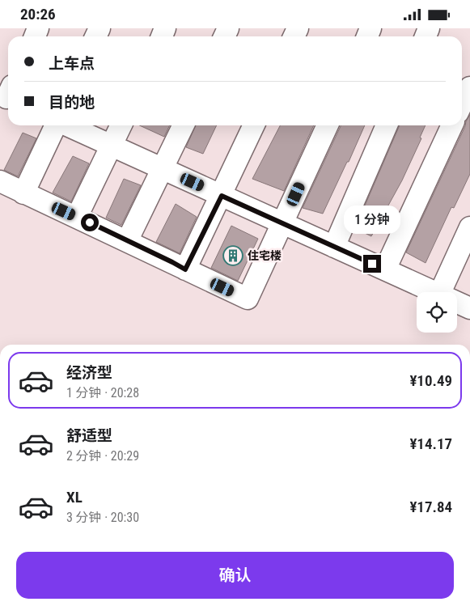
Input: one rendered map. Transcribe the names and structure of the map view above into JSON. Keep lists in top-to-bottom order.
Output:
{
  "places": {
    "building": ["住宅楼"]
  },
  "page": {
    "status": "20:26",
    "banner": ["上车点", "目的地"],
    "bubble": "1 分钟",
    "list": [
      {
        "name": "经济型",
        "note": "1 分钟 · 20:28",
        "value": "¥10.49"
      },
      {
        "name": "舒适型",
        "note": "2 分钟 · 20:29",
        "value": "¥14.17"
      },
      {
        "name": "XL",
        "note": "3 分钟 · 20:30",
        "value": "¥17.84"
      }
    ],
    "buttons": "确认"
  }
}
